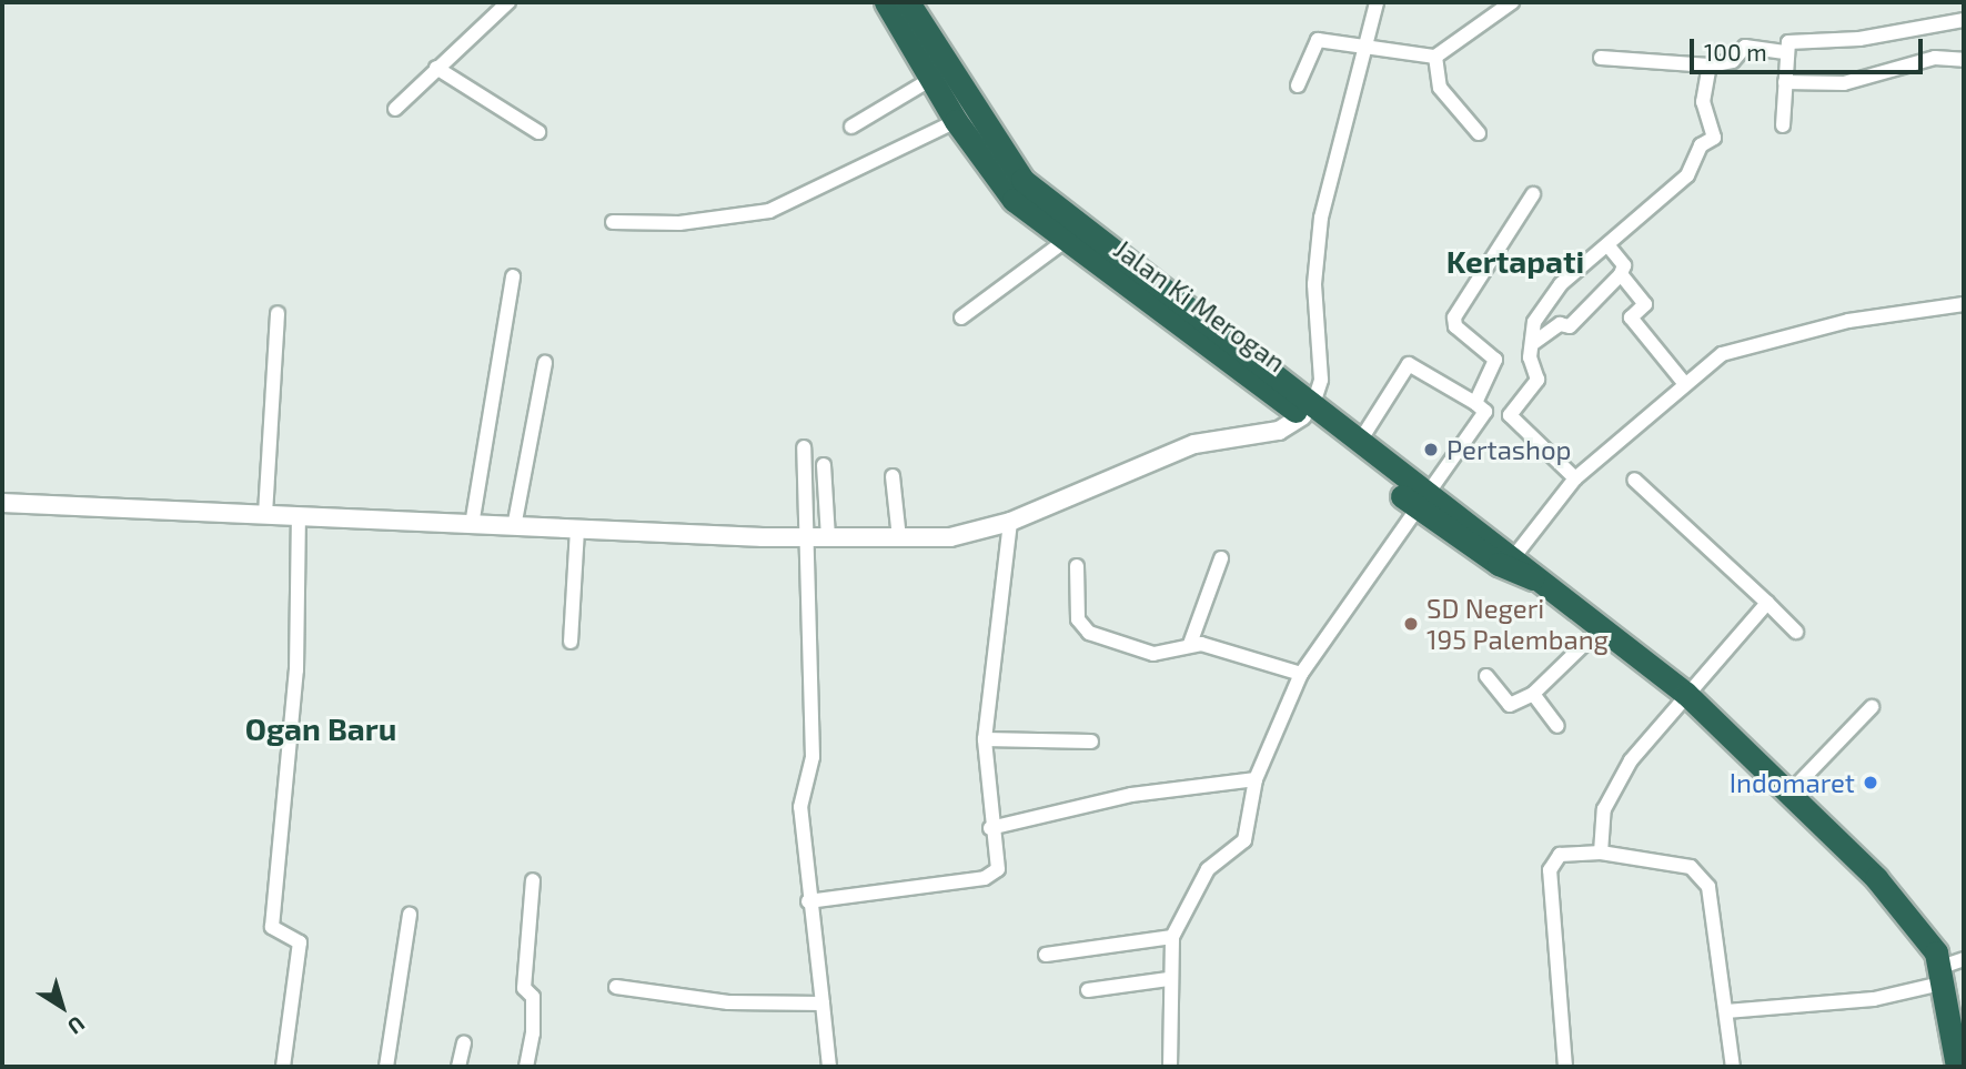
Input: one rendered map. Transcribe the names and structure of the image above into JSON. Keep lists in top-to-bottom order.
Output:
{
  "streets": {
    "highway": ["Jalan Ki Merogan"]
  },
  "districts": ["Kertapati", "Ogan Baru"],
  "places": ["Pertashop", "SD Negeri 195 Palembang", "Indomaret"],
  "scale_bar": "100 m",
  "north": "bottom right"
}
